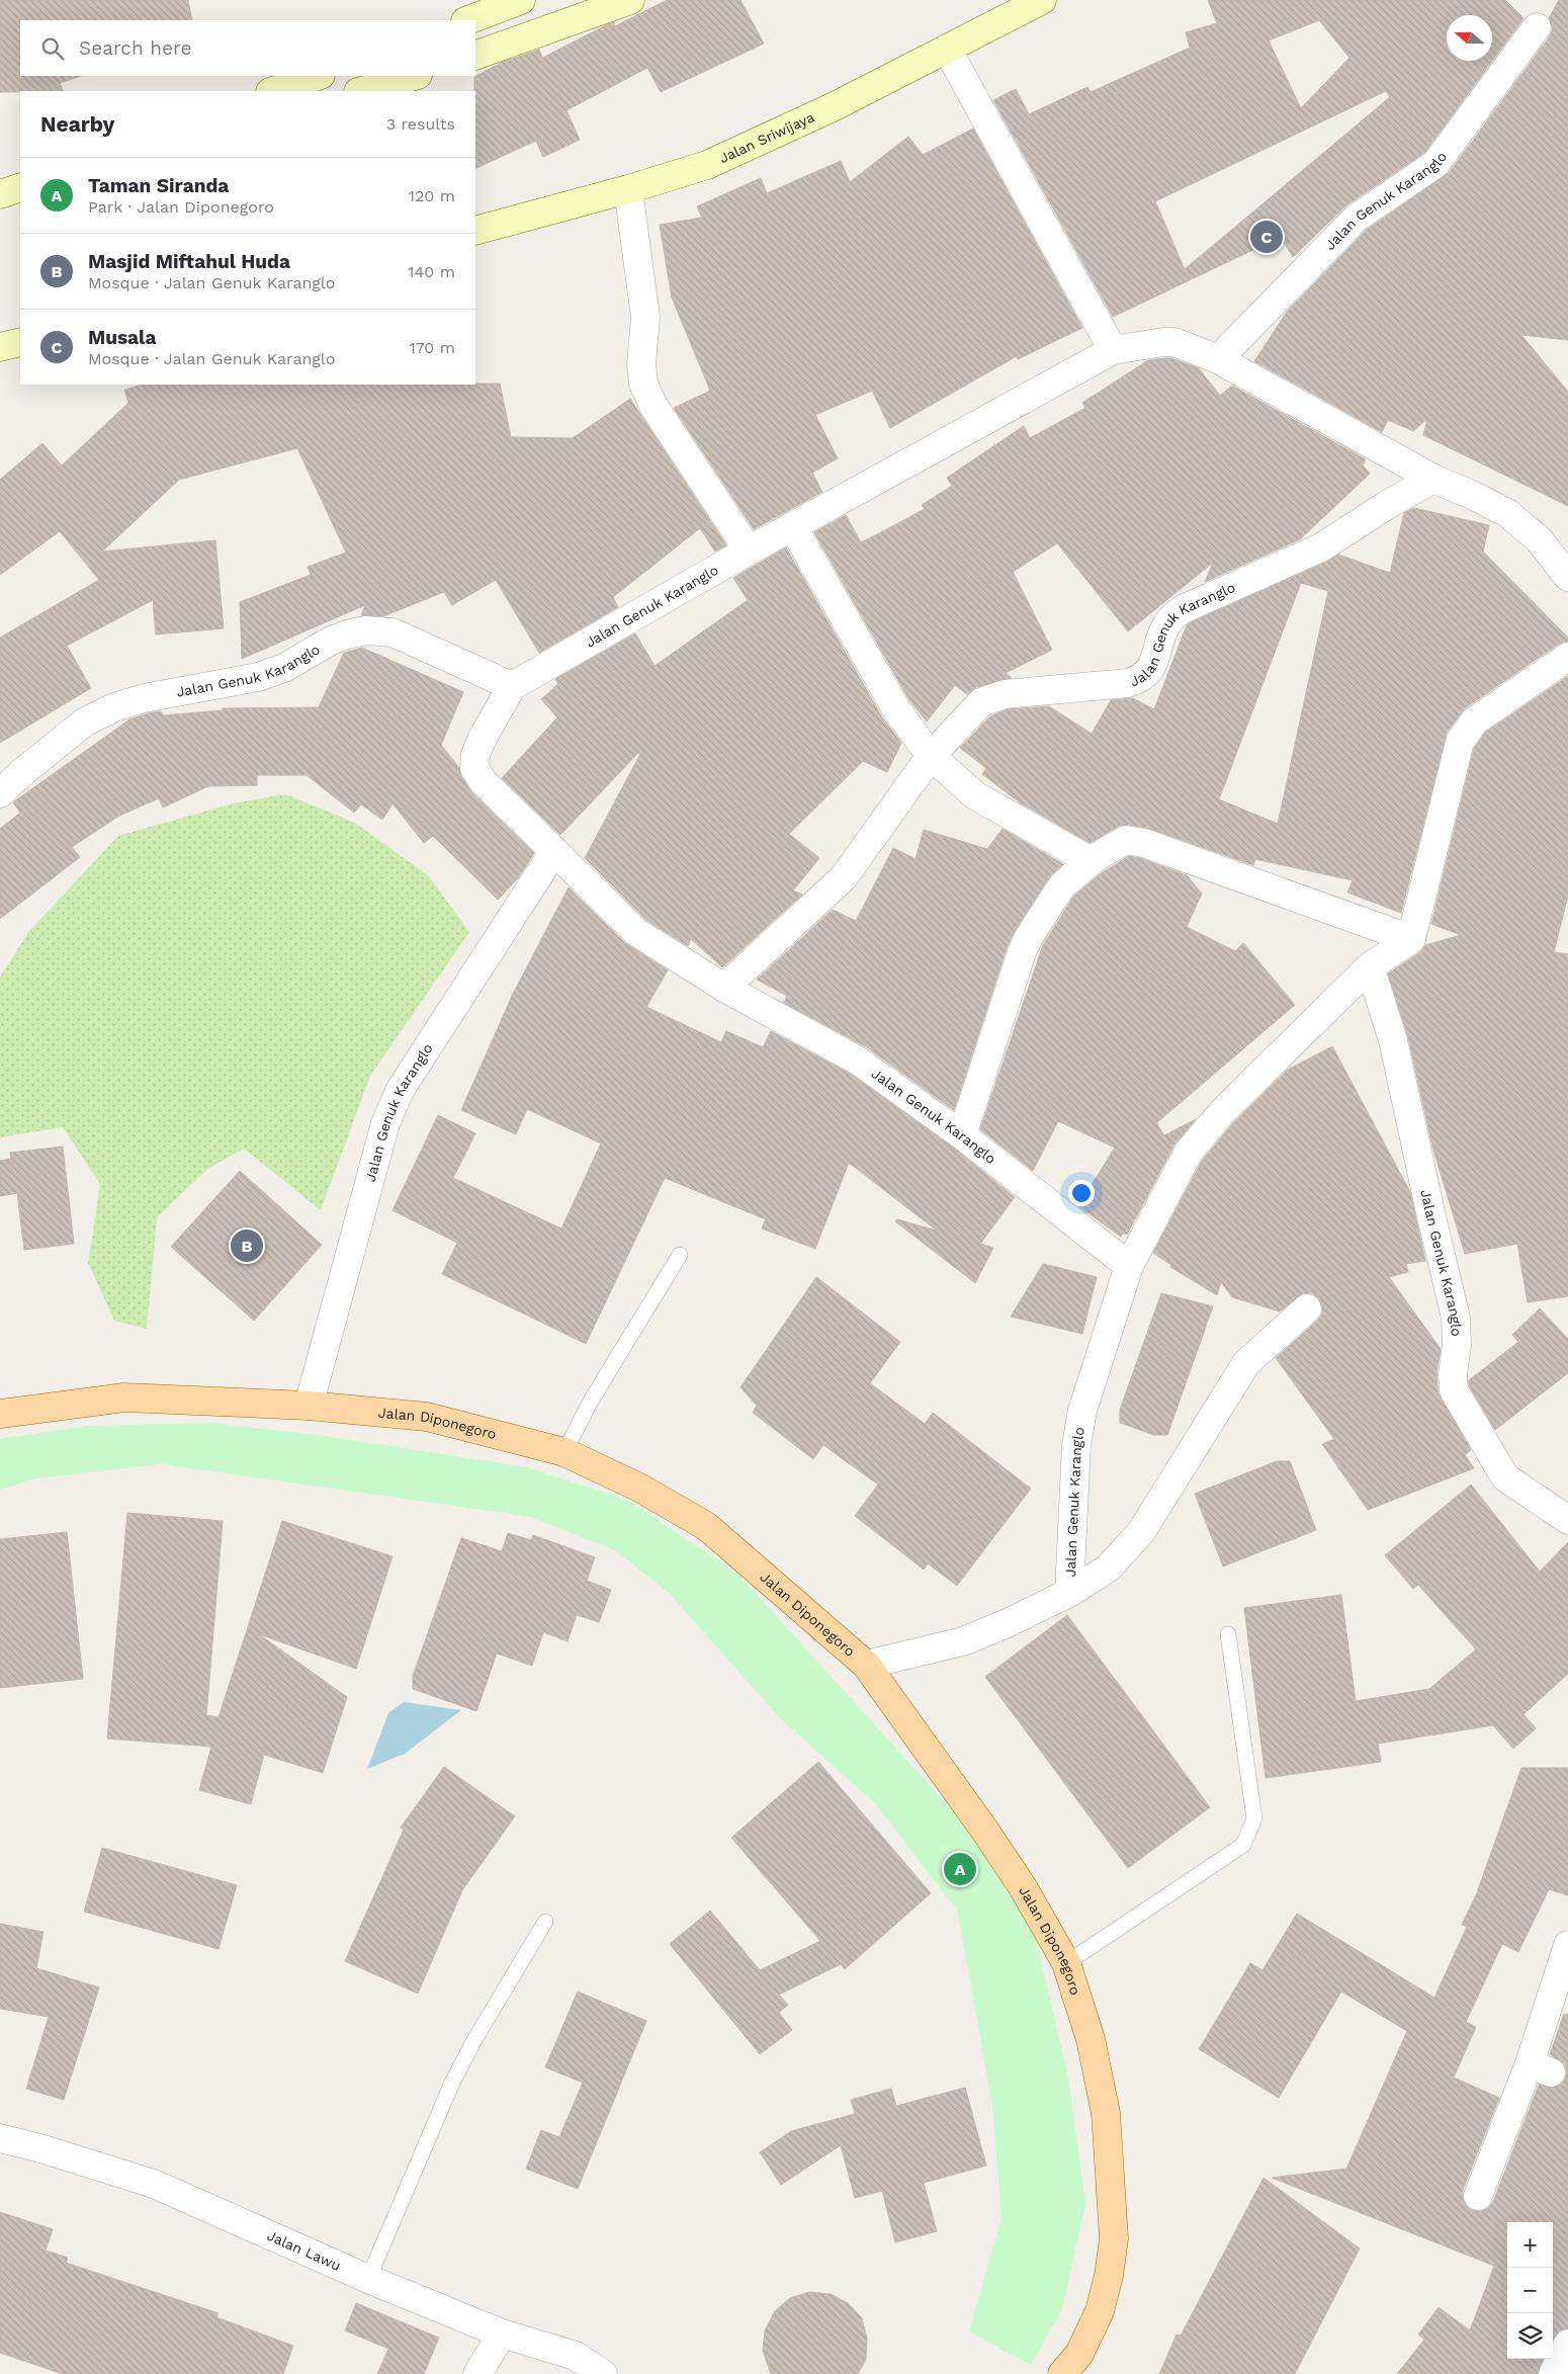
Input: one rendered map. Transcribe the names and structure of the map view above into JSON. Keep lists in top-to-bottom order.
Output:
{
  "streets": {
    "main road": ["Jalan Sriwijaya", "Jalan Diponegoro"],
    "street": ["Jalan Genuk Karanglo", "Jalan Lawu"]
  },
  "crossings": [
    ["Jalan Genuk Karanglo", "Jalan Diponegoro"]
  ],
  "north": "left",
  "page": {
    "search": "Search here",
    "heading": ["Nearby", "3 results"],
    "list": [
      {
        "mark": "A",
        "name": "Taman Siranda",
        "note": "Park · Jalan Diponegoro",
        "value": "120 m"
      },
      {
        "mark": "B",
        "name": "Masjid Miftahul Huda",
        "note": "Mosque · Jalan Genuk Karanglo",
        "value": "140 m"
      },
      {
        "mark": "C",
        "name": "Musala",
        "note": "Mosque · Jalan Genuk Karanglo",
        "value": "170 m"
      }
    ],
    "pins": ["C", "B", "A"],
    "map_buttons": ["+", "−"]
  }
}
